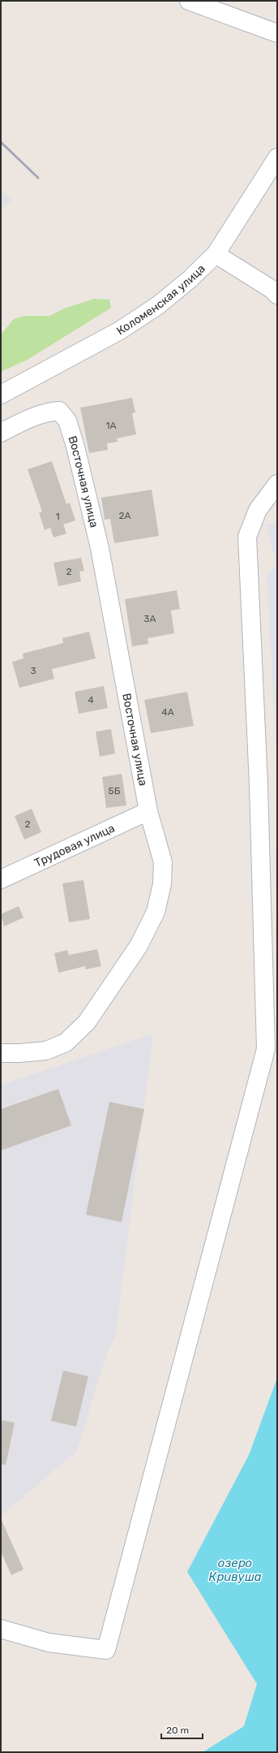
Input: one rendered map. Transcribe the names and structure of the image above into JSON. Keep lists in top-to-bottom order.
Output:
{
  "streets": {
    "street": ["Коломенская улица", "Восточная улица", "Трудовая улица"]
  },
  "crossings": [
    ["Восточная улица", "Трудовая улица"]
  ],
  "water": ["озеро Кривуша"],
  "house_numbers": [
    "1А",
    "2А",
    "1",
    "2",
    "3А",
    "3",
    "4",
    "4А",
    "5Б",
    "2"
  ],
  "scale_bar": "20 m"
}
